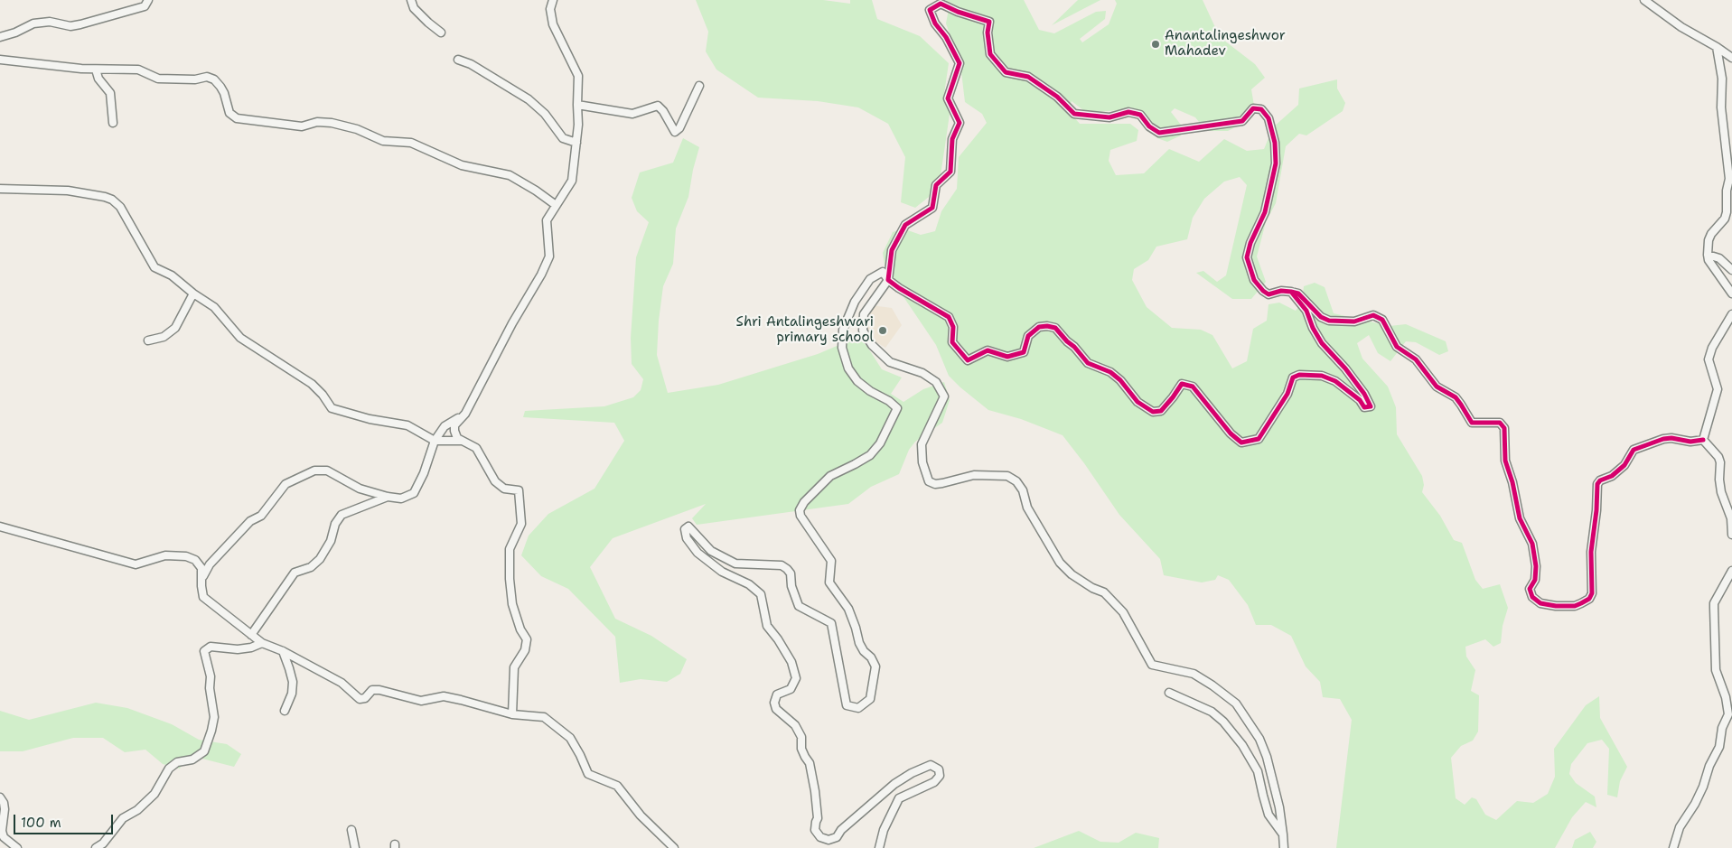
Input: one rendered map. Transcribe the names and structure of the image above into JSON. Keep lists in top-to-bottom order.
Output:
{
  "places": ["Anantalingeshwor Mahadev", "Shri Antalingeshwari primary school"],
  "scale_bar": "100 m"
}
